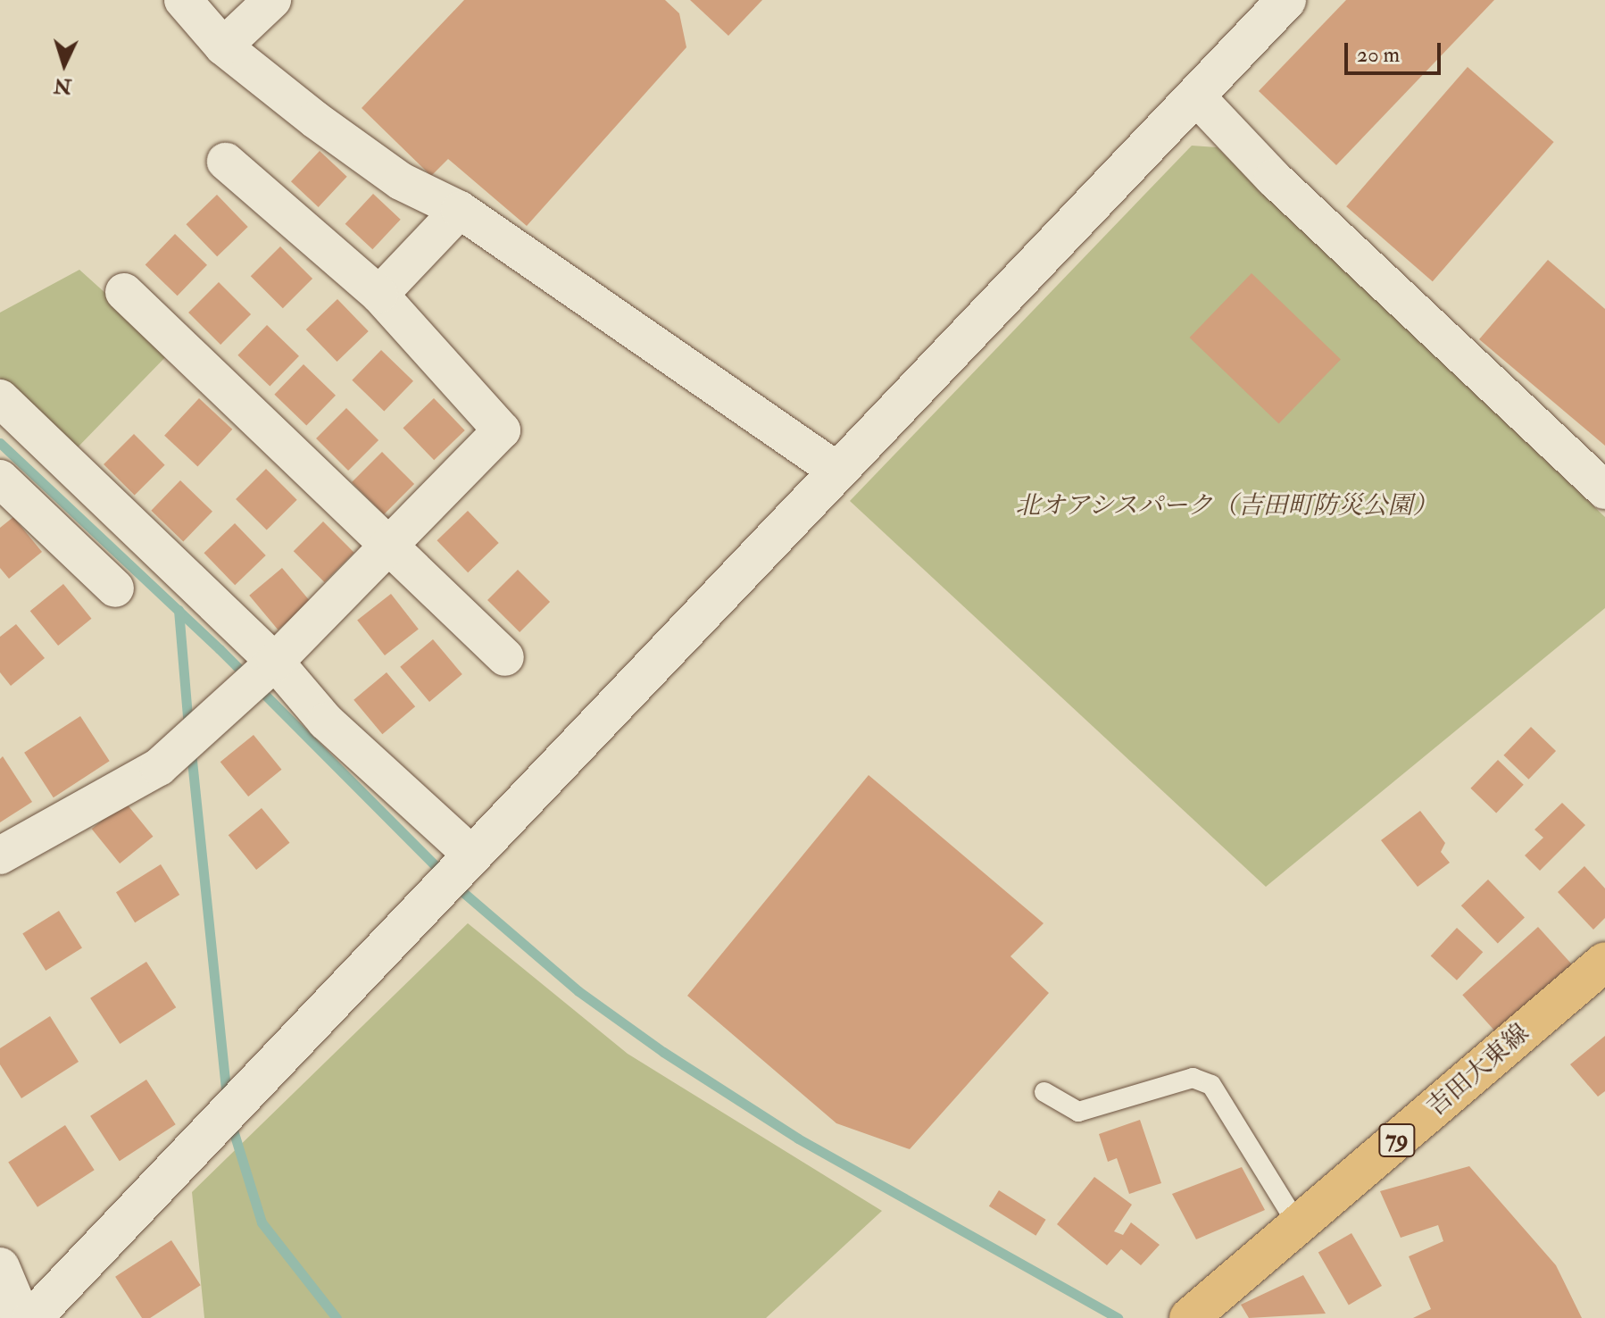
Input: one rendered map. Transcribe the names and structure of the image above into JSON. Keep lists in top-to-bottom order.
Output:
{
  "streets": {
    "main road": ["吉田大東線", "79"]
  },
  "parks": ["北オアシスパーク（吉田町防災公園）"],
  "scale_bar": "20 m",
  "north": "bottom"
}
